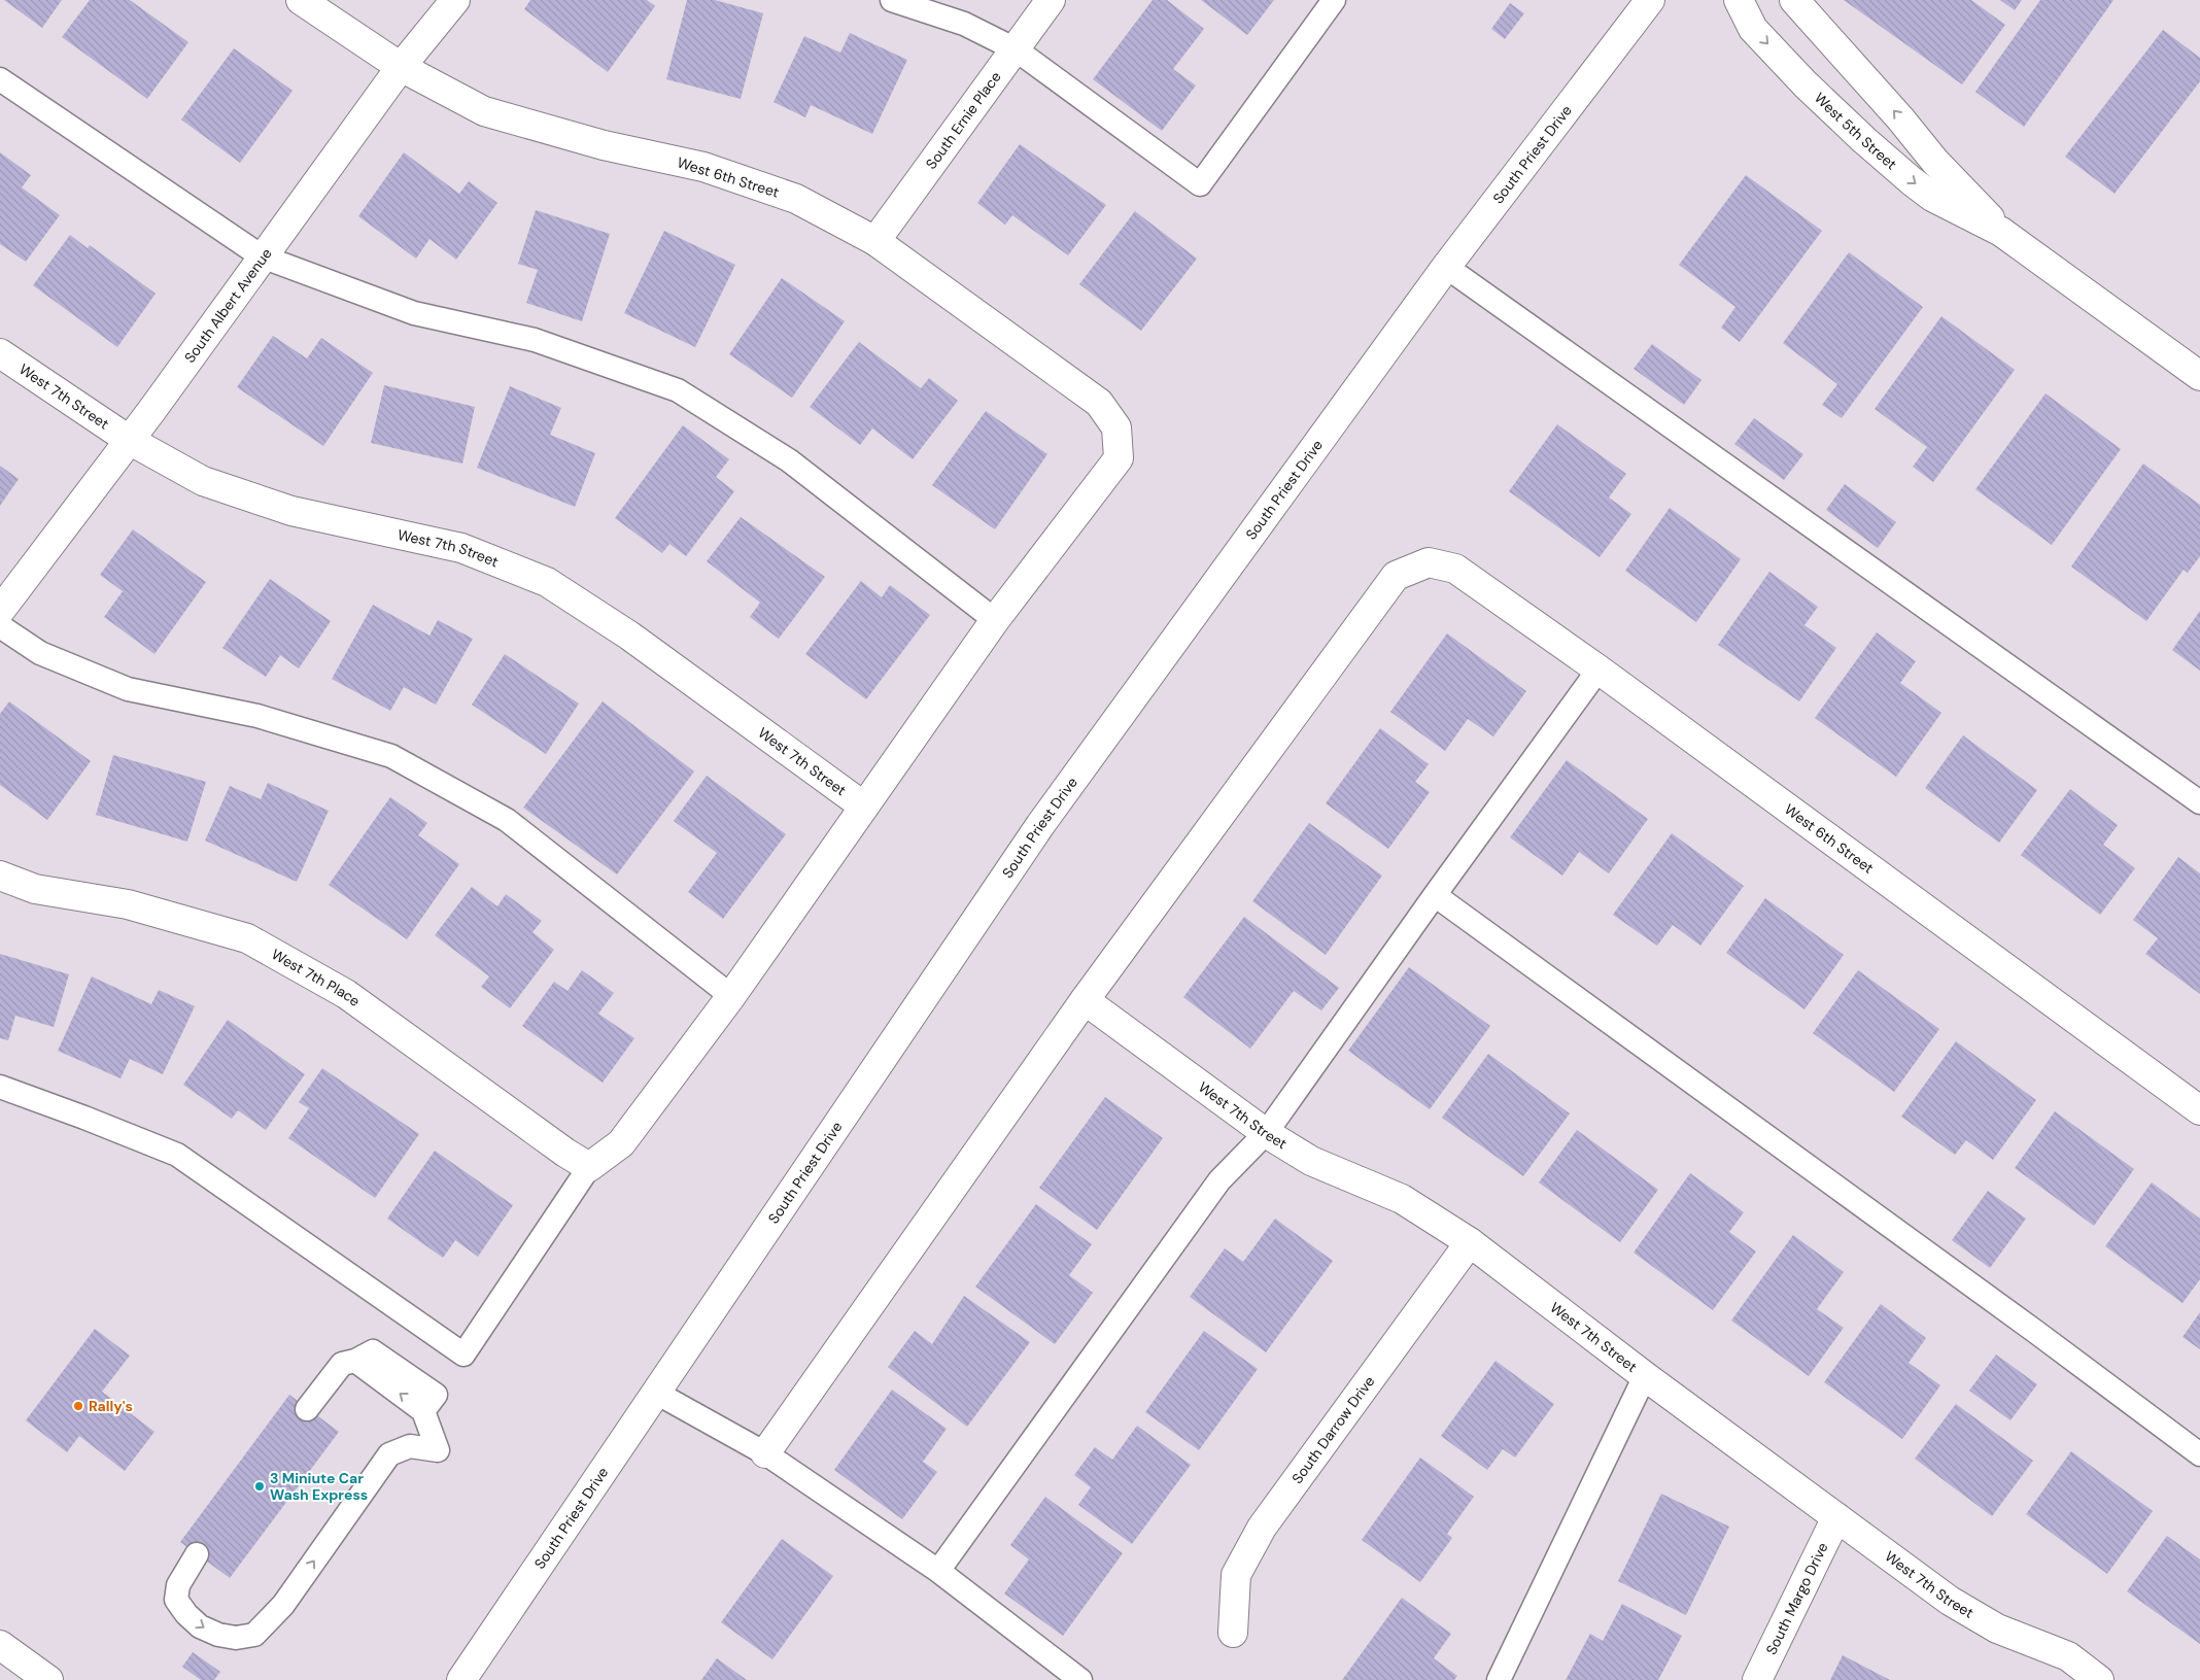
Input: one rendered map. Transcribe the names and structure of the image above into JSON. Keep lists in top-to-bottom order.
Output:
{
  "streets": {
    "street": [
      "South Ernie Place",
      "West 5th Street",
      "South Priest Drive",
      "West 6th Street",
      "South Albert Avenue",
      "West 7th Street",
      "West 7th Place",
      "South Darrow Drive",
      "South Margo Drive"
    ]
  },
  "crossings": [
    ["South Ernie Place", "West 6th Street"],
    ["West 6th Street", "South Albert Avenue"],
    ["West 6th Street", "West 7th Street"],
    ["South Albert Avenue", "West 7th Street"],
    ["West 7th Street", "South Darrow Drive"],
    ["West 7th Street", "South Margo Drive"]
  ],
  "places": ["Rally's", "3 Miniute Car Wash Express"]
}
